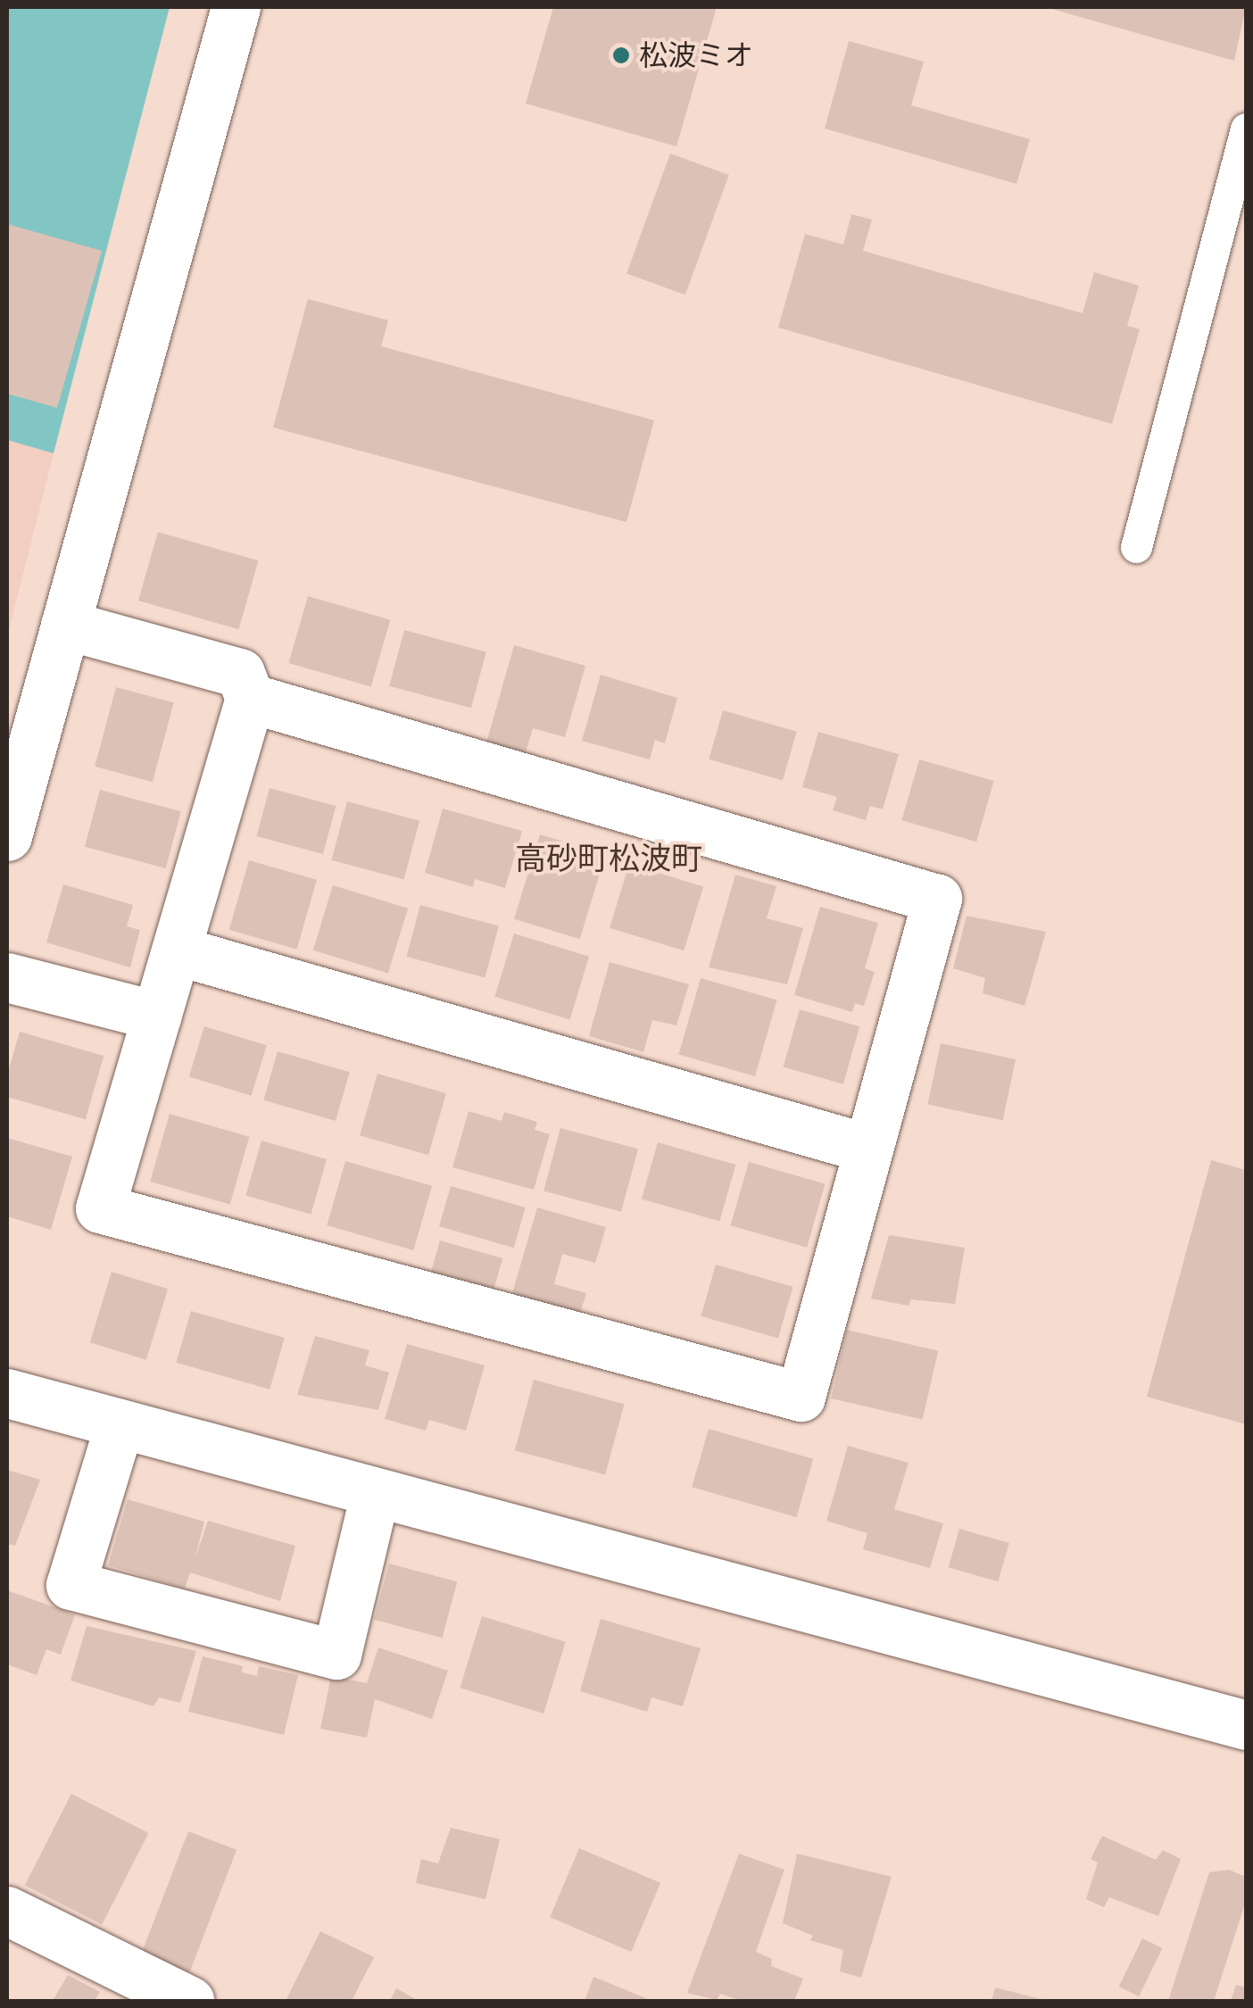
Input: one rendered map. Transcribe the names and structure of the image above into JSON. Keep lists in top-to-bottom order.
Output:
{
  "districts": ["高砂町松波町"],
  "places": ["松波ミオ"]
}
